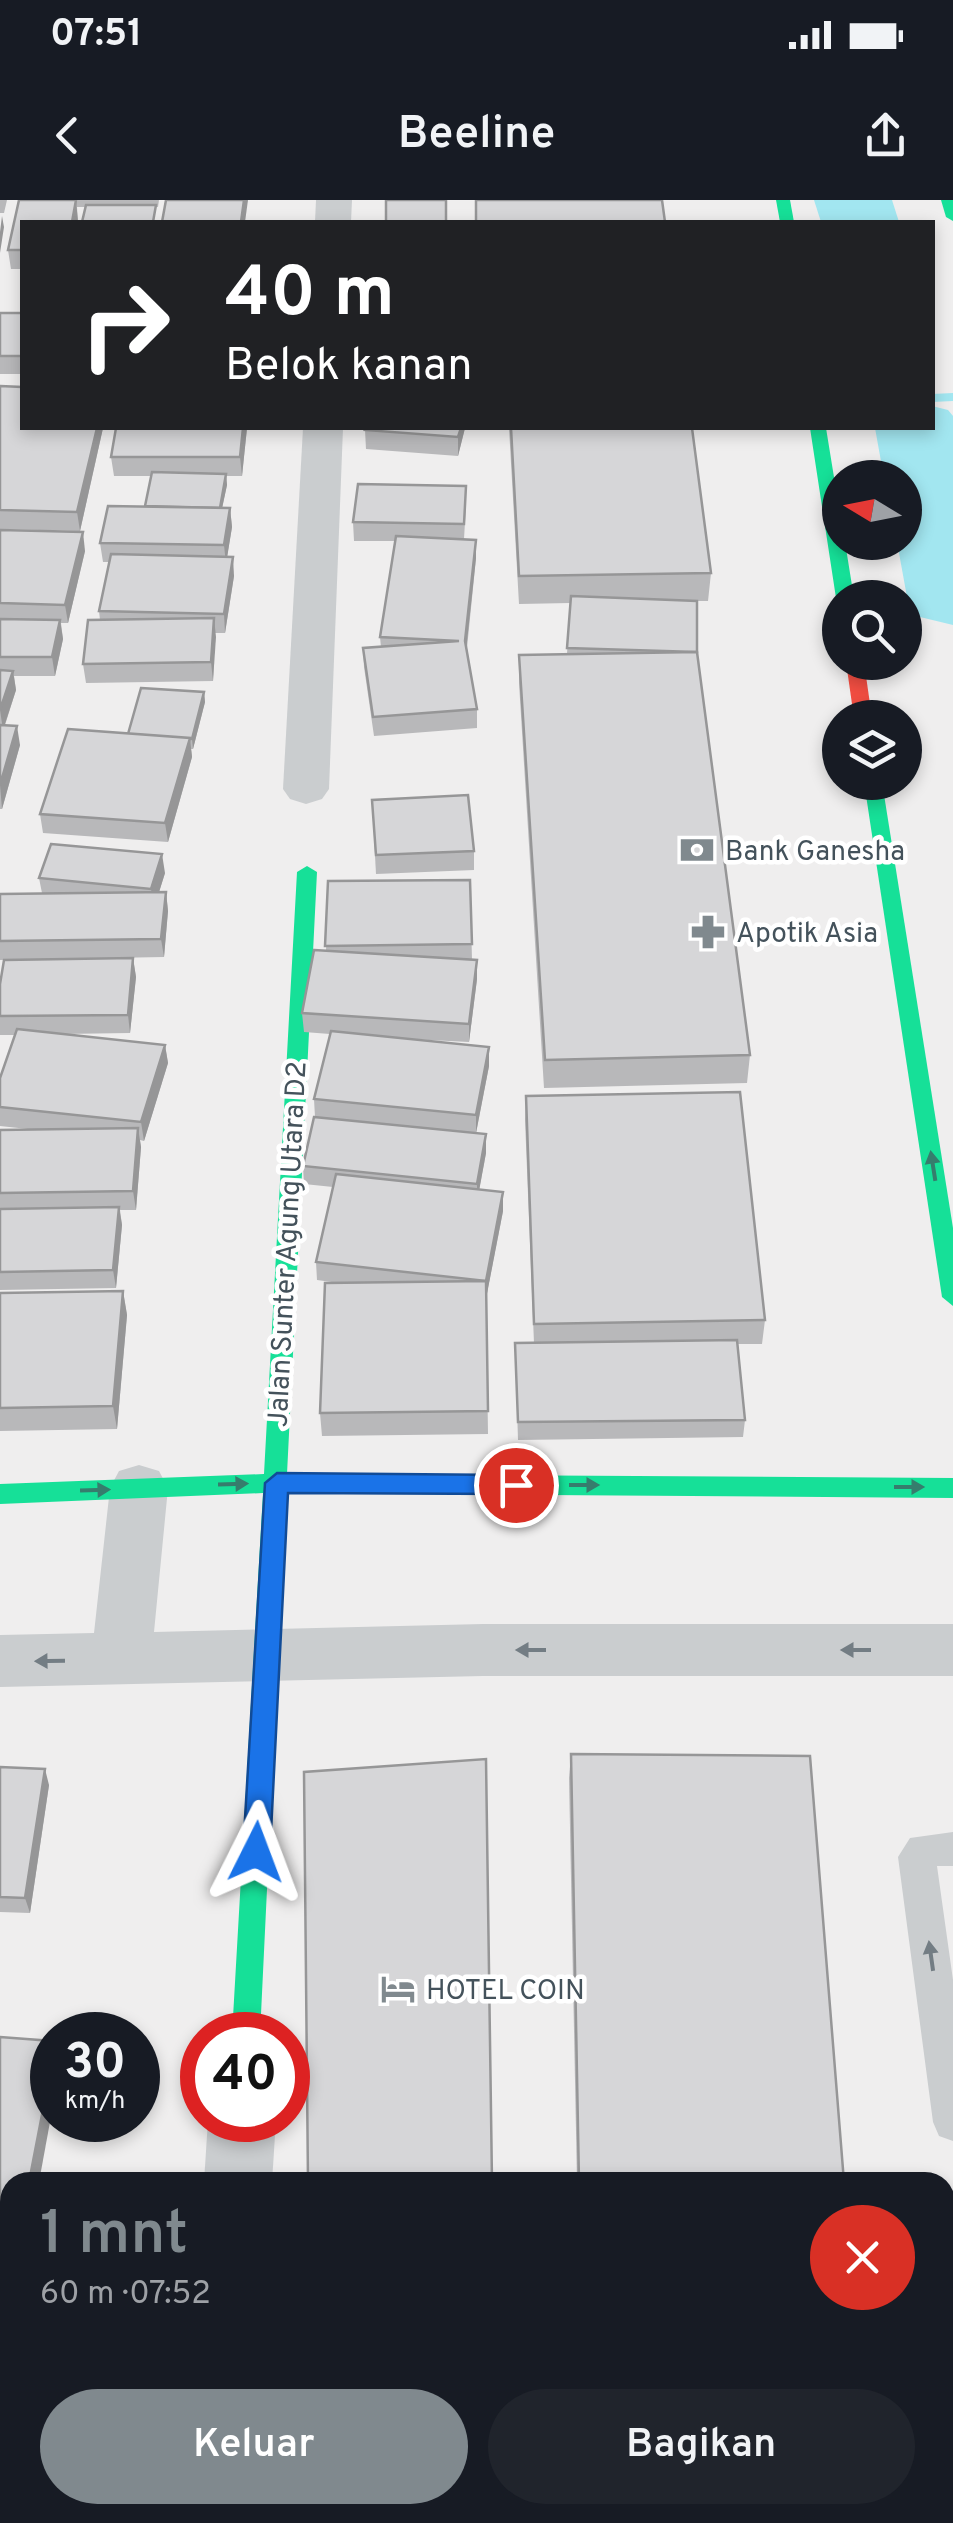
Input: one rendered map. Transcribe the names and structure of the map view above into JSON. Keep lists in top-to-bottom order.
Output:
{
  "streets": {
    "street": ["Jalan Sunter Agung Utara D2"]
  },
  "places": {
    "bank": ["Bank Ganesha"],
    "pharmacy": ["Apotik Asia"],
    "hotel": ["HOTEL COIN"]
  },
  "north": "left",
  "page": {
    "status": "07:51",
    "header": "Beeline",
    "turn": ["40 m", "Belok kanan"],
    "speed": "30 km/h",
    "limit": "40",
    "heading": ["1 mnt", "60 m · 07:52"],
    "buttons": ["Keluar", "Bagikan"]
  }
}
